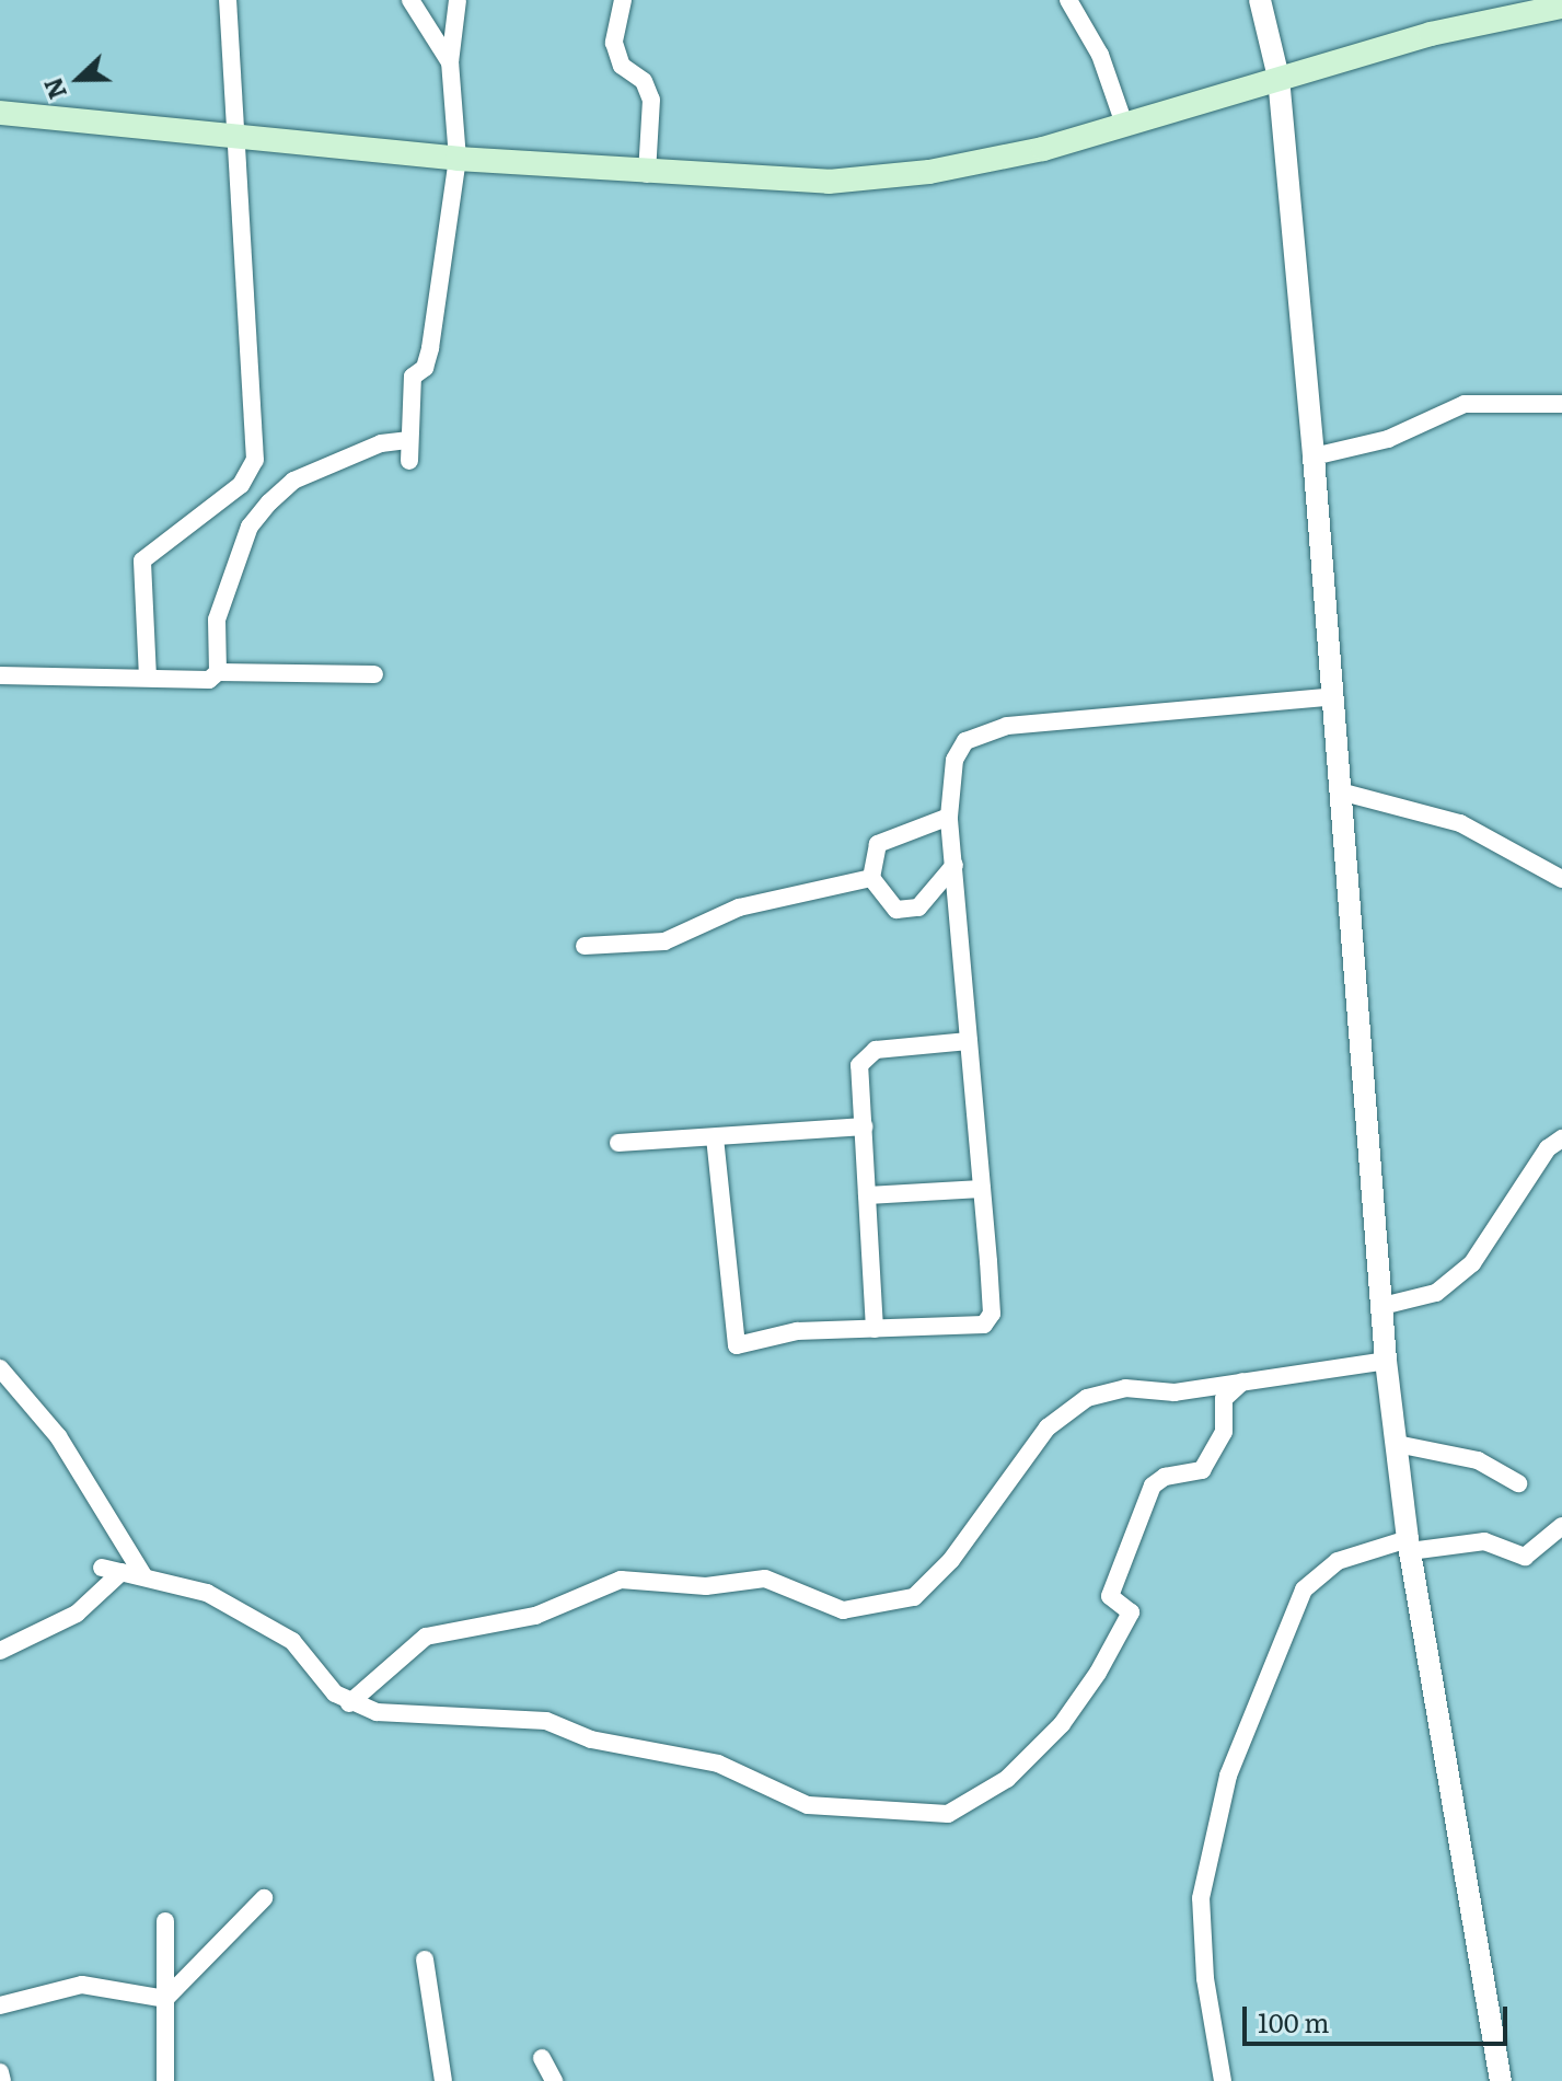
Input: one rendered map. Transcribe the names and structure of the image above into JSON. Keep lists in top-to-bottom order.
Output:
{
  "scale_bar": "100 m",
  "north": "left"
}
